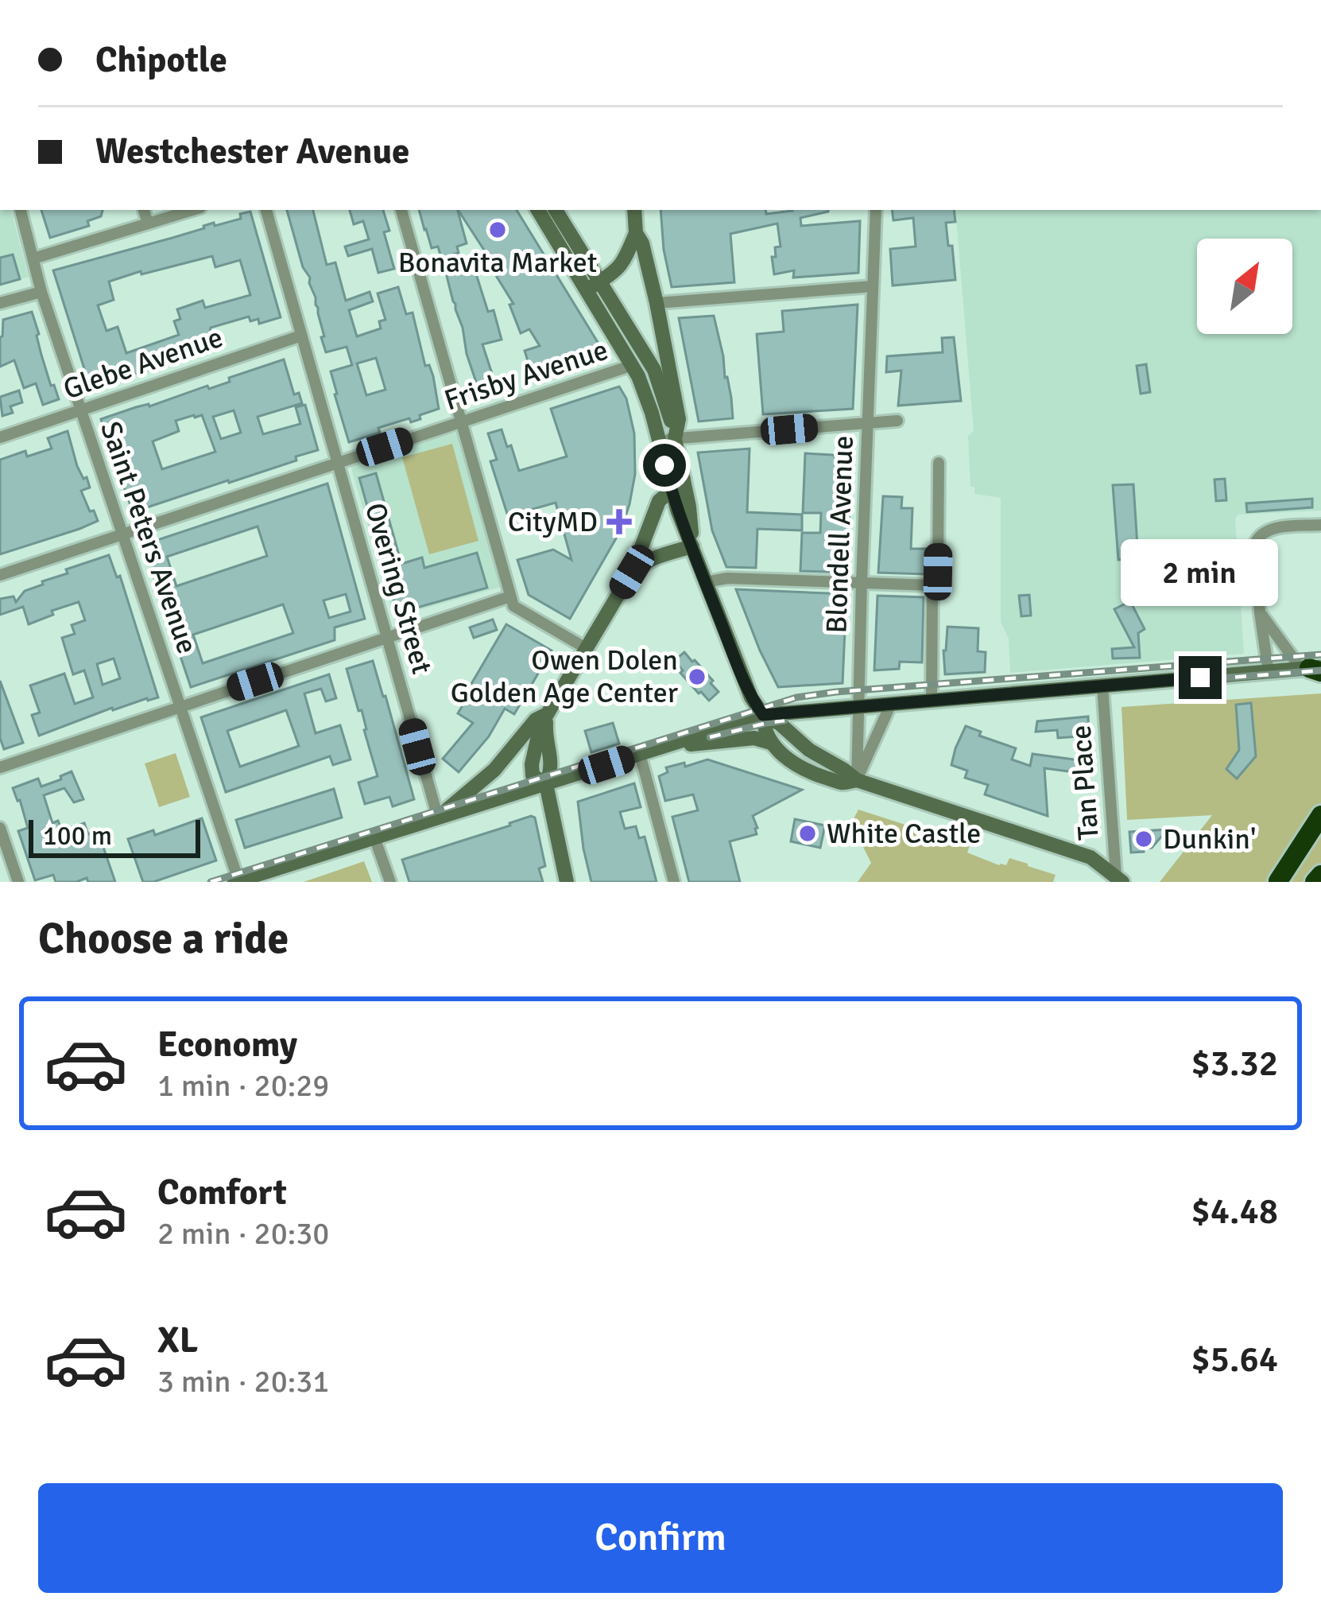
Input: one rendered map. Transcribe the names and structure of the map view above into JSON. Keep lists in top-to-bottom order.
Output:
{
  "streets": {
    "street": [
      "Glebe Avenue",
      "Frisby Avenue",
      "Blondell Avenue",
      "Saint Peters Avenue",
      "Overing Street",
      "Tan Place"
    ]
  },
  "crossings": [
    ["Glebe Avenue", "Saint Peters Avenue"],
    ["Glebe Avenue", "Overing Street"],
    ["Frisby Avenue", "Saint Peters Avenue"],
    ["Frisby Avenue", "Overing Street"]
  ],
  "places": {
    "other": [
      "Bonavita Market",
      "Owen Dolen Golden Age Center",
      "White Castle",
      "Dunkin'"
    ],
    "health": ["CityMD"]
  },
  "scale_bar": "100 m",
  "north": "top right",
  "page": {
    "banner": ["Chipotle", "Westchester Avenue"],
    "bubble": "2 min",
    "scale": "100 m",
    "heading": "Choose a ride",
    "list": [
      {
        "name": "Economy",
        "note": "1 min · 20:29",
        "value": "$3.32"
      },
      {
        "name": "Comfort",
        "note": "2 min · 20:30",
        "value": "$4.48"
      },
      {
        "name": "XL",
        "note": "3 min · 20:31",
        "value": "$5.64"
      }
    ],
    "buttons": "Confirm"
  }
}
